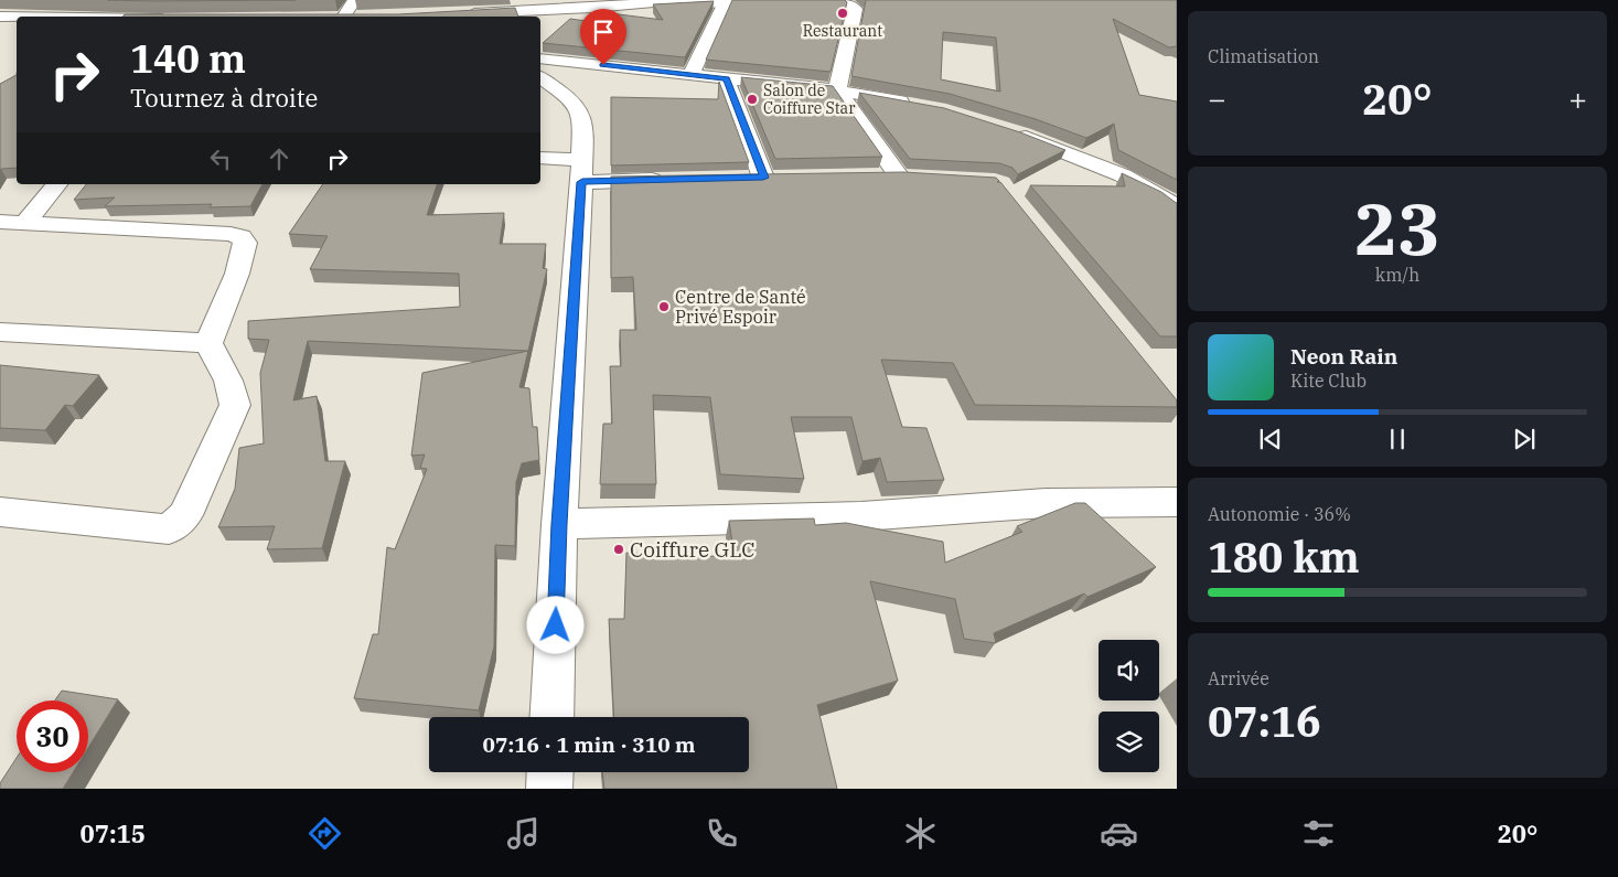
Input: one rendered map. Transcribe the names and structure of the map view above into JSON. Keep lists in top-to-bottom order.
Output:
{
  "places": [
    "Restaurant",
    "Salon de Coiffure Star",
    "Centre de Santé Privé Espoir",
    "Coiffure GLC"
  ],
  "page": {
    "tile": [
      "Climatisation",
      ["23", "km/h"],
      ["Autonomie · 36%", "180 km"],
      ["Arrivée", "07:16"]
    ],
    "turn": ["140 m", "Tournez à droite"],
    "heat": ["−", "20°", "+"],
    "song": ["Neon Rain", "Kite Club"],
    "limit": "30",
    "trip": "07:16 · 1 min · 310 m",
    "tabs": ["07:15", "20°"]
  }
}
